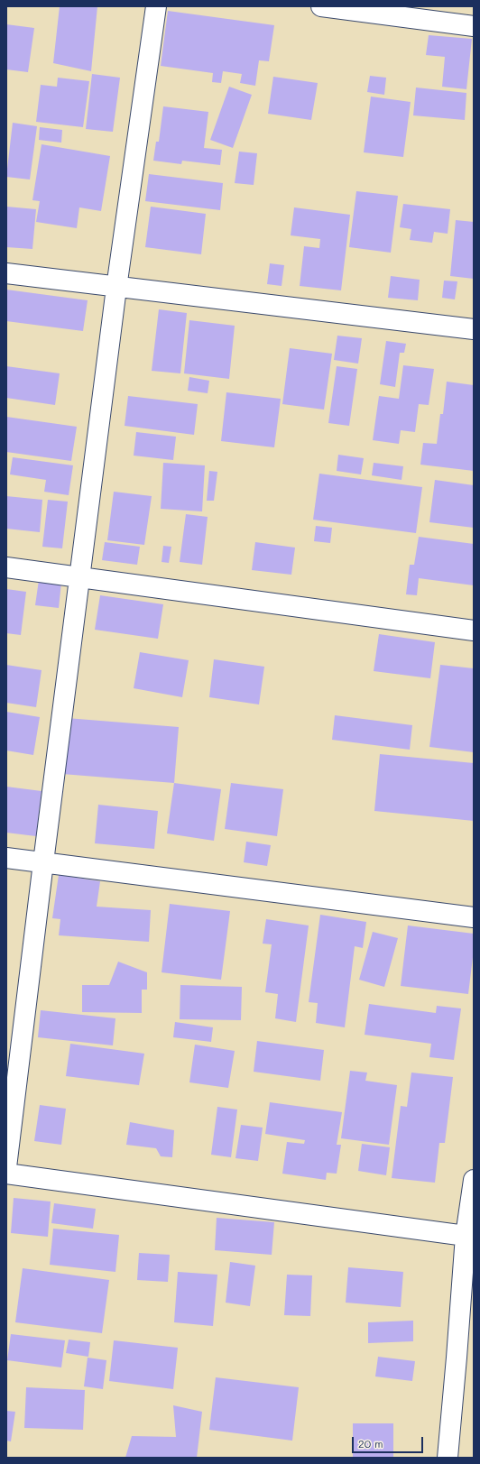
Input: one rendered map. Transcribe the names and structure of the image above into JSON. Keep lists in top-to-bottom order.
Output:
{
  "scale_bar": "20 m"
}
